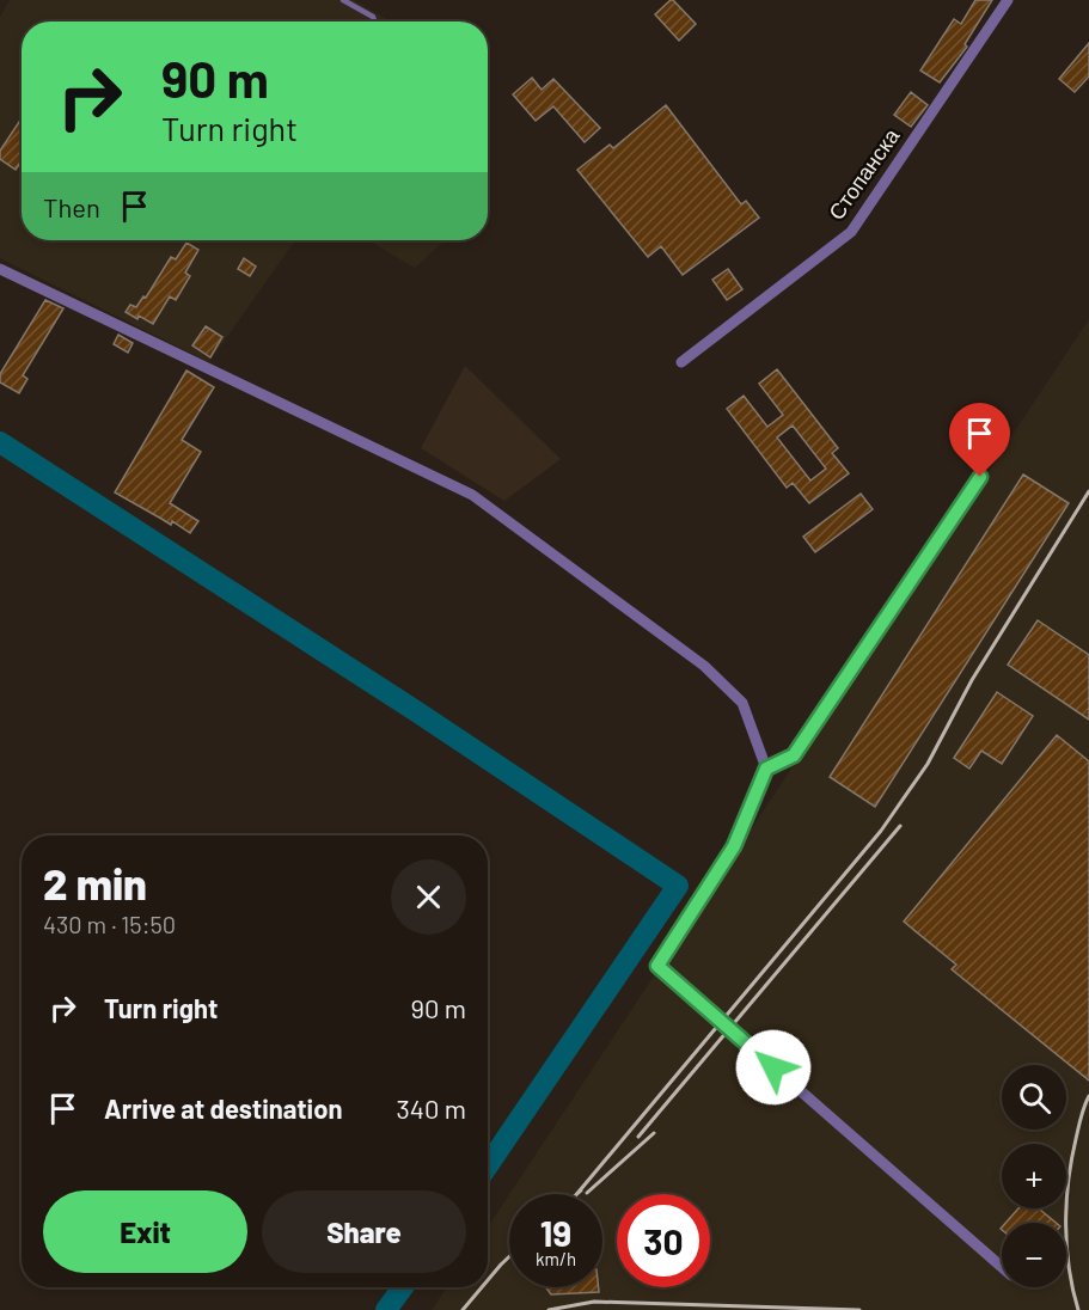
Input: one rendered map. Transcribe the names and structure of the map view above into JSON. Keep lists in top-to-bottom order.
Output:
{
  "streets": {
    "street": ["Стопанска"]
  },
  "page": {
    "turn": ["90 m", "Turn right"],
    "then": "Then",
    "heading": ["2 min", "430 m · 15:50"],
    "list": [
      {
        "name": "Turn right",
        "value": "90 m"
      },
      {
        "name": "Arrive at destination",
        "value": "340 m"
      }
    ],
    "map_buttons": ["+", "−"],
    "buttons": ["Exit", "Share"],
    "speed": "19 km/h",
    "limit": "30"
  }
}
